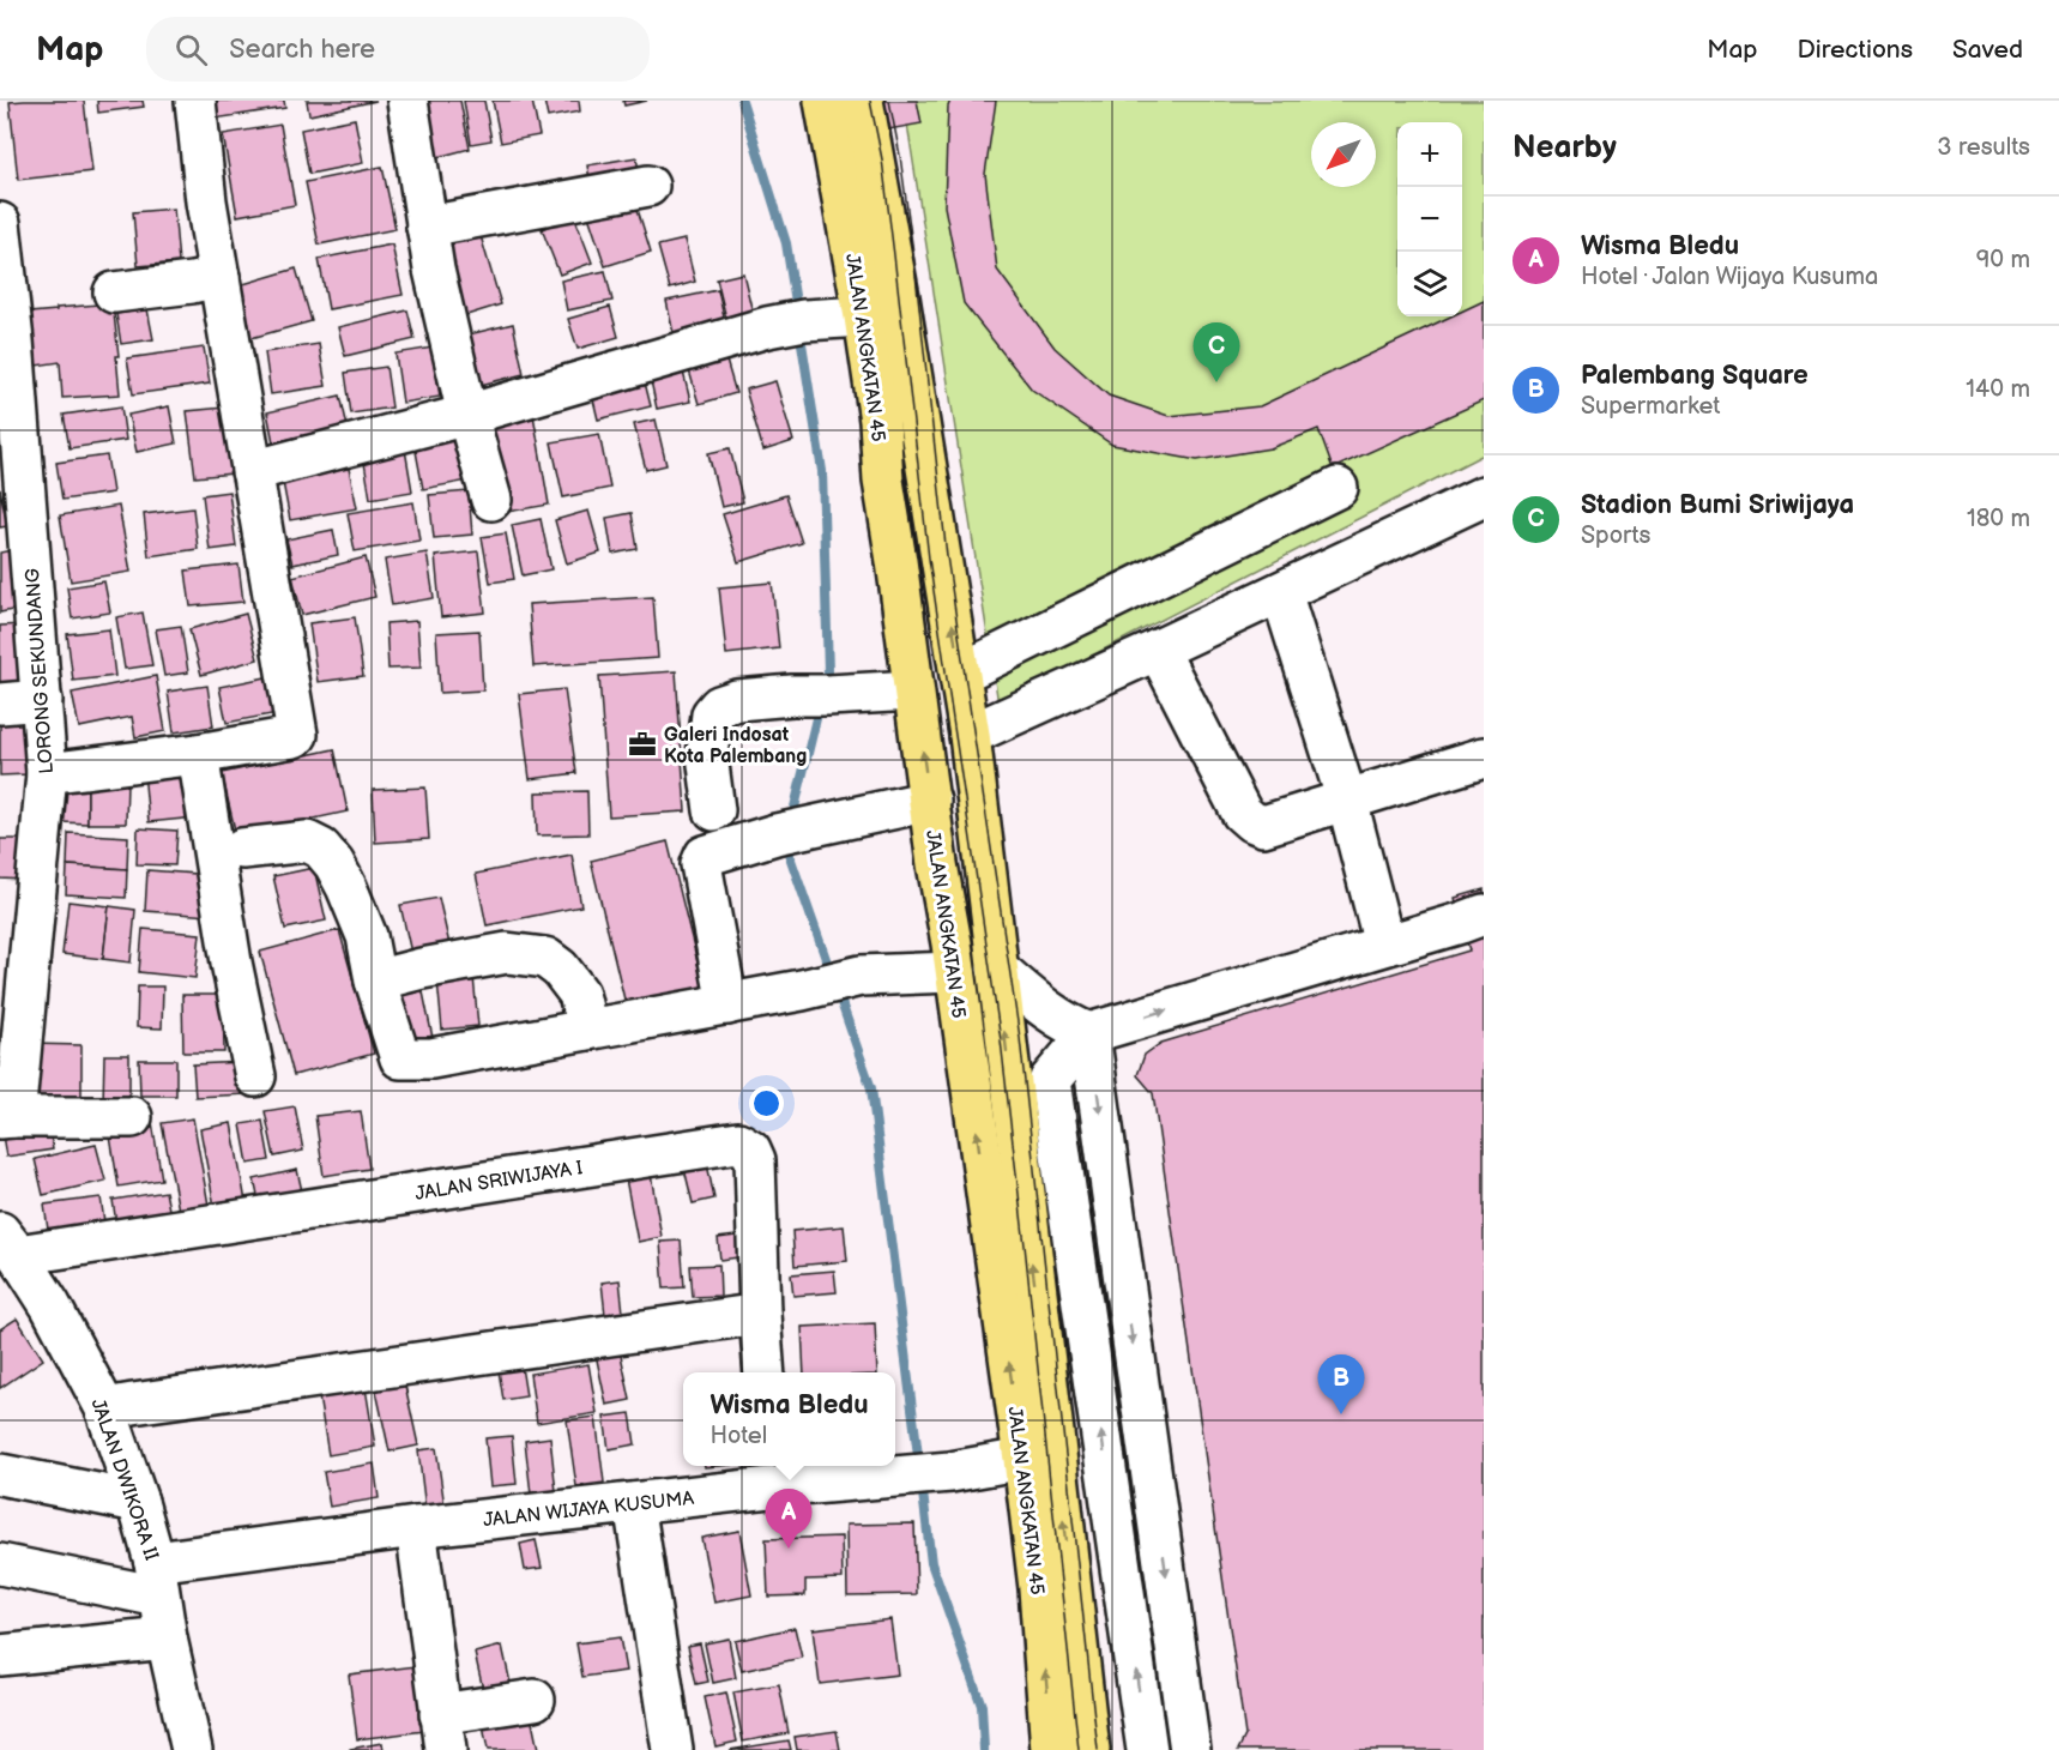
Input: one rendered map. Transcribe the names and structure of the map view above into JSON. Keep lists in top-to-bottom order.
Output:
{
  "streets": {
    "main road": ["JALAN ANGKATAN 45"],
    "street": [
      "LORONG SEKUNDANG",
      "JALAN SRIWIJAYA I",
      "JALAN DWIKORA II",
      "JALAN WIJAYA KUSUMA"
    ]
  },
  "crossings": [
    ["JALAN ANGKATAN 45", "JALAN WIJAYA KUSUMA"],
    ["JALAN SRIWIJAYA I", "JALAN DWIKORA II"],
    ["JALAN DWIKORA II", "JALAN WIJAYA KUSUMA"]
  ],
  "places": {
    "office": ["Galeri Indosat Kota Palembang"]
  },
  "north": "bottom left",
  "page": {
    "header": "Map",
    "search": "Search here",
    "nav": ["Map", "Directions", "Saved"],
    "heading": ["Nearby", "3 results"],
    "map_buttons": ["+", "−"],
    "list": [
      {
        "mark": "A",
        "name": "Wisma Bledu",
        "note": "Hotel · Jalan Wijaya Kusuma",
        "value": "90 m"
      },
      {
        "mark": "B",
        "name": "Palembang Square",
        "note": "Supermarket",
        "value": "140 m"
      },
      {
        "mark": "C",
        "name": "Stadion Bumi Sriwijaya",
        "note": "Sports",
        "value": "180 m"
      }
    ],
    "pins": ["C", "B", "A"],
    "popup": ["Wisma Bledu", "Hotel"]
  }
}
